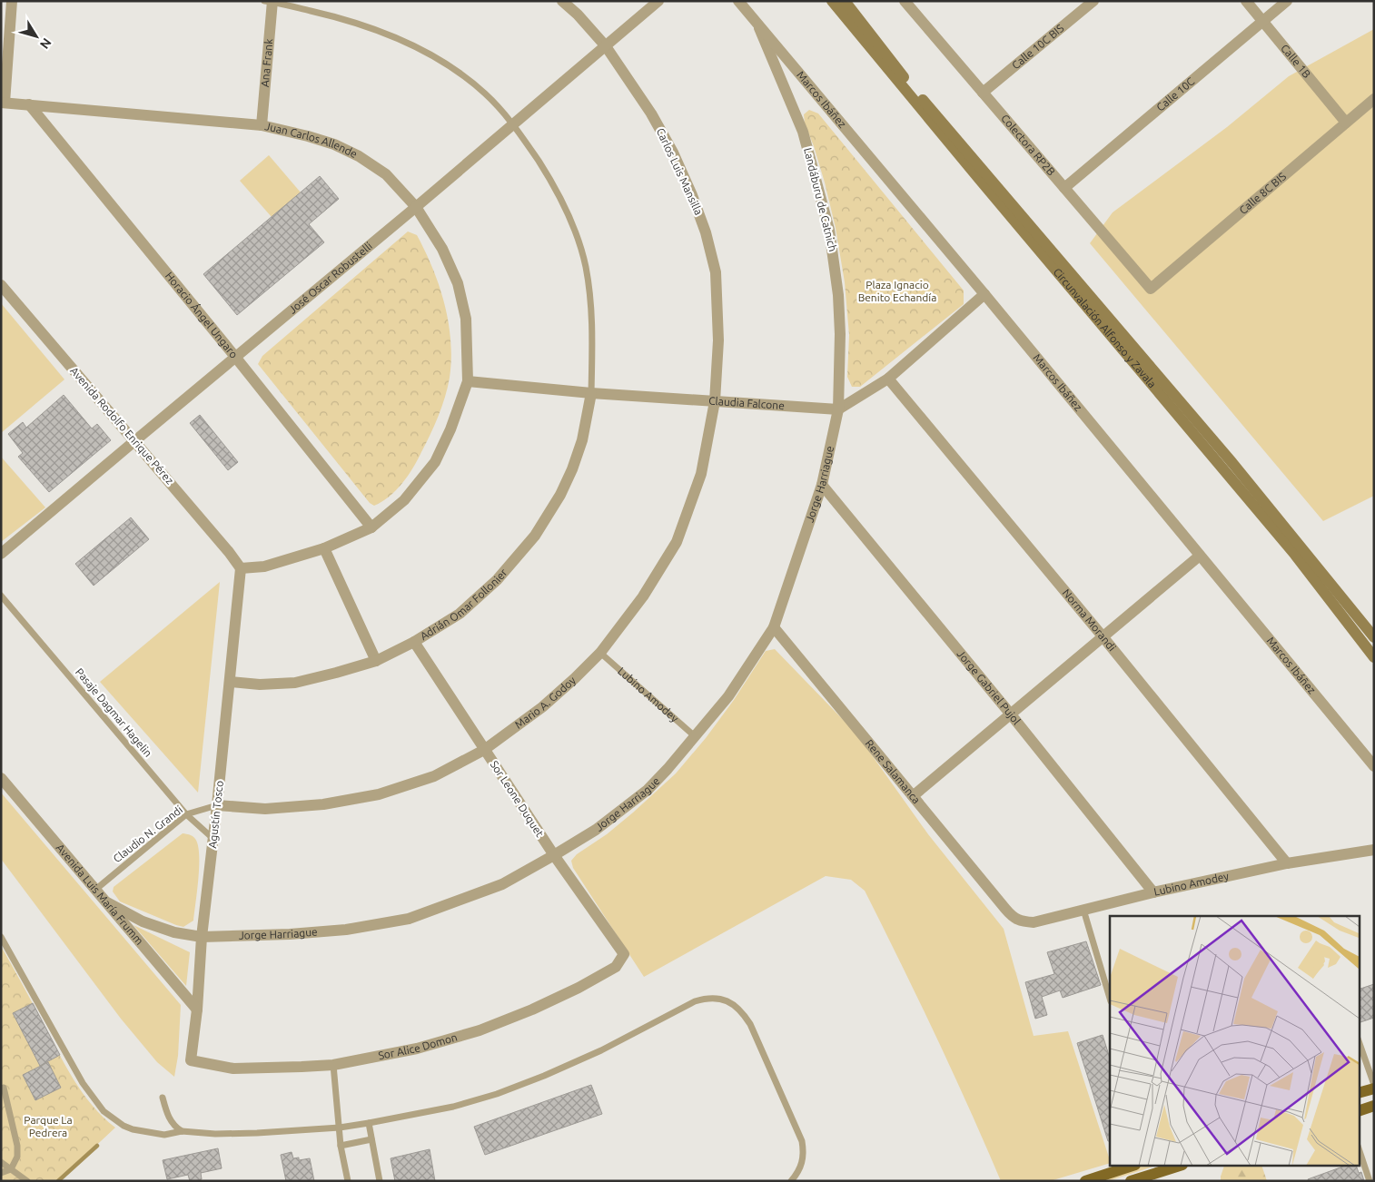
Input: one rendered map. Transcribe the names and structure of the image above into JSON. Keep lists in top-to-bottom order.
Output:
{
  "streets": {
    "main road": ["Circunvalación Alfonso y Zavala"],
    "street": [
      "Calle 10C BIS",
      "Calle 1B",
      "Ana Frank",
      "Calle 10C",
      "Marcos Ibáñez",
      "Juan Carlos Allende",
      "Colectora RP2B",
      "Carlos Luis Mansilla",
      "Calle 8C BIS",
      "Landáburu de Catnich",
      "José Oscar Robustelli",
      "Horacio Ángel Ungaro",
      "Claudia Falcone",
      "Avenida Rodolfo Enrique Pérez",
      "Jorge Harriague",
      "Adrián Omar Follonier",
      "Norma Morandi",
      "Jorge Gabriel Pujol",
      "Lubino Amodey",
      "Mario A. Godoy",
      "Rene Salamanca",
      "Sor Leone Duquet",
      "Agustín Tosco",
      "Avenida Luis María Frumm",
      "Sor Alice Domon"
    ],
    "lane": ["Pasaje Dagmar Hagelin", "Claudio N. Grandi"]
  },
  "crossings": [
    ["Calle 10C BIS", "Colectora RP2B"],
    ["Calle 1B", "Calle 10C"],
    ["Calle 1B", "Calle 8C BIS"],
    ["Ana Frank", "Juan Carlos Allende"],
    ["Calle 10C", "Colectora RP2B"],
    ["Marcos Ibáñez", "Landáburu de Catnich"],
    ["Juan Carlos Allende", "José Oscar Robustelli"],
    ["Juan Carlos Allende", "Horacio Ángel Ungaro"],
    ["Juan Carlos Allende", "Claudia Falcone"],
    ["Juan Carlos Allende", "Avenida Rodolfo Enrique Pérez"],
    ["Juan Carlos Allende", "Agustín Tosco"],
    ["Colectora RP2B", "Calle 8C BIS"],
    ["Carlos Luis Mansilla", "José Oscar Robustelli"],
    ["Carlos Luis Mansilla", "Claudia Falcone"],
    ["Carlos Luis Mansilla", "Mario A. Godoy"],
    ["Landáburu de Catnich", "Claudia Falcone"],
    ["Landáburu de Catnich", "Jorge Harriague"],
    ["José Oscar Robustelli", "Horacio Ángel Ungaro"],
    ["José Oscar Robustelli", "Avenida Rodolfo Enrique Pérez"],
    ["Claudia Falcone", "Jorge Harriague"],
    ["Claudia Falcone", "Adrián Omar Follonier"],
    ["Claudia Falcone", "Mario A. Godoy"],
    ["Avenida Rodolfo Enrique Pérez", "Agustín Tosco"],
    ["Jorge Harriague", "Jorge Gabriel Pujol"],
    ["Jorge Harriague", "Lubino Amodey"],
    ["Jorge Harriague", "Rene Salamanca"],
    ["Jorge Harriague", "Sor Leone Duquet"],
    ["Jorge Harriague", "Agustín Tosco"],
    ["Jorge Harriague", "Avenida Luis María Frumm"],
    ["Adrián Omar Follonier", "Sor Leone Duquet"],
    ["Adrián Omar Follonier", "Agustín Tosco"],
    ["Norma Morandi", "Lubino Amodey"],
    ["Jorge Gabriel Pujol", "Lubino Amodey"],
    ["Lubino Amodey", "Mario A. Godoy"],
    ["Lubino Amodey", "Rene Salamanca"],
    ["Mario A. Godoy", "Sor Leone Duquet"],
    ["Mario A. Godoy", "Agustín Tosco"],
    ["Mario A. Godoy", "Claudio N. Grandi"],
    ["Pasaje Dagmar Hagelin", "Agustín Tosco"],
    ["Pasaje Dagmar Hagelin", "Claudio N. Grandi"],
    ["Sor Leone Duquet", "Sor Alice Domon"],
    ["Agustín Tosco", "Claudio N. Grandi"],
    ["Agustín Tosco", "Avenida Luis María Frumm"],
    ["Agustín Tosco", "Sor Alice Domon"],
    ["Claudio N. Grandi", "Avenida Luis María Frumm"]
  ],
  "parks": ["Plaza Ignacio Benito Echandía", "Parque La Pedrera"],
  "north": "bottom right"
}
